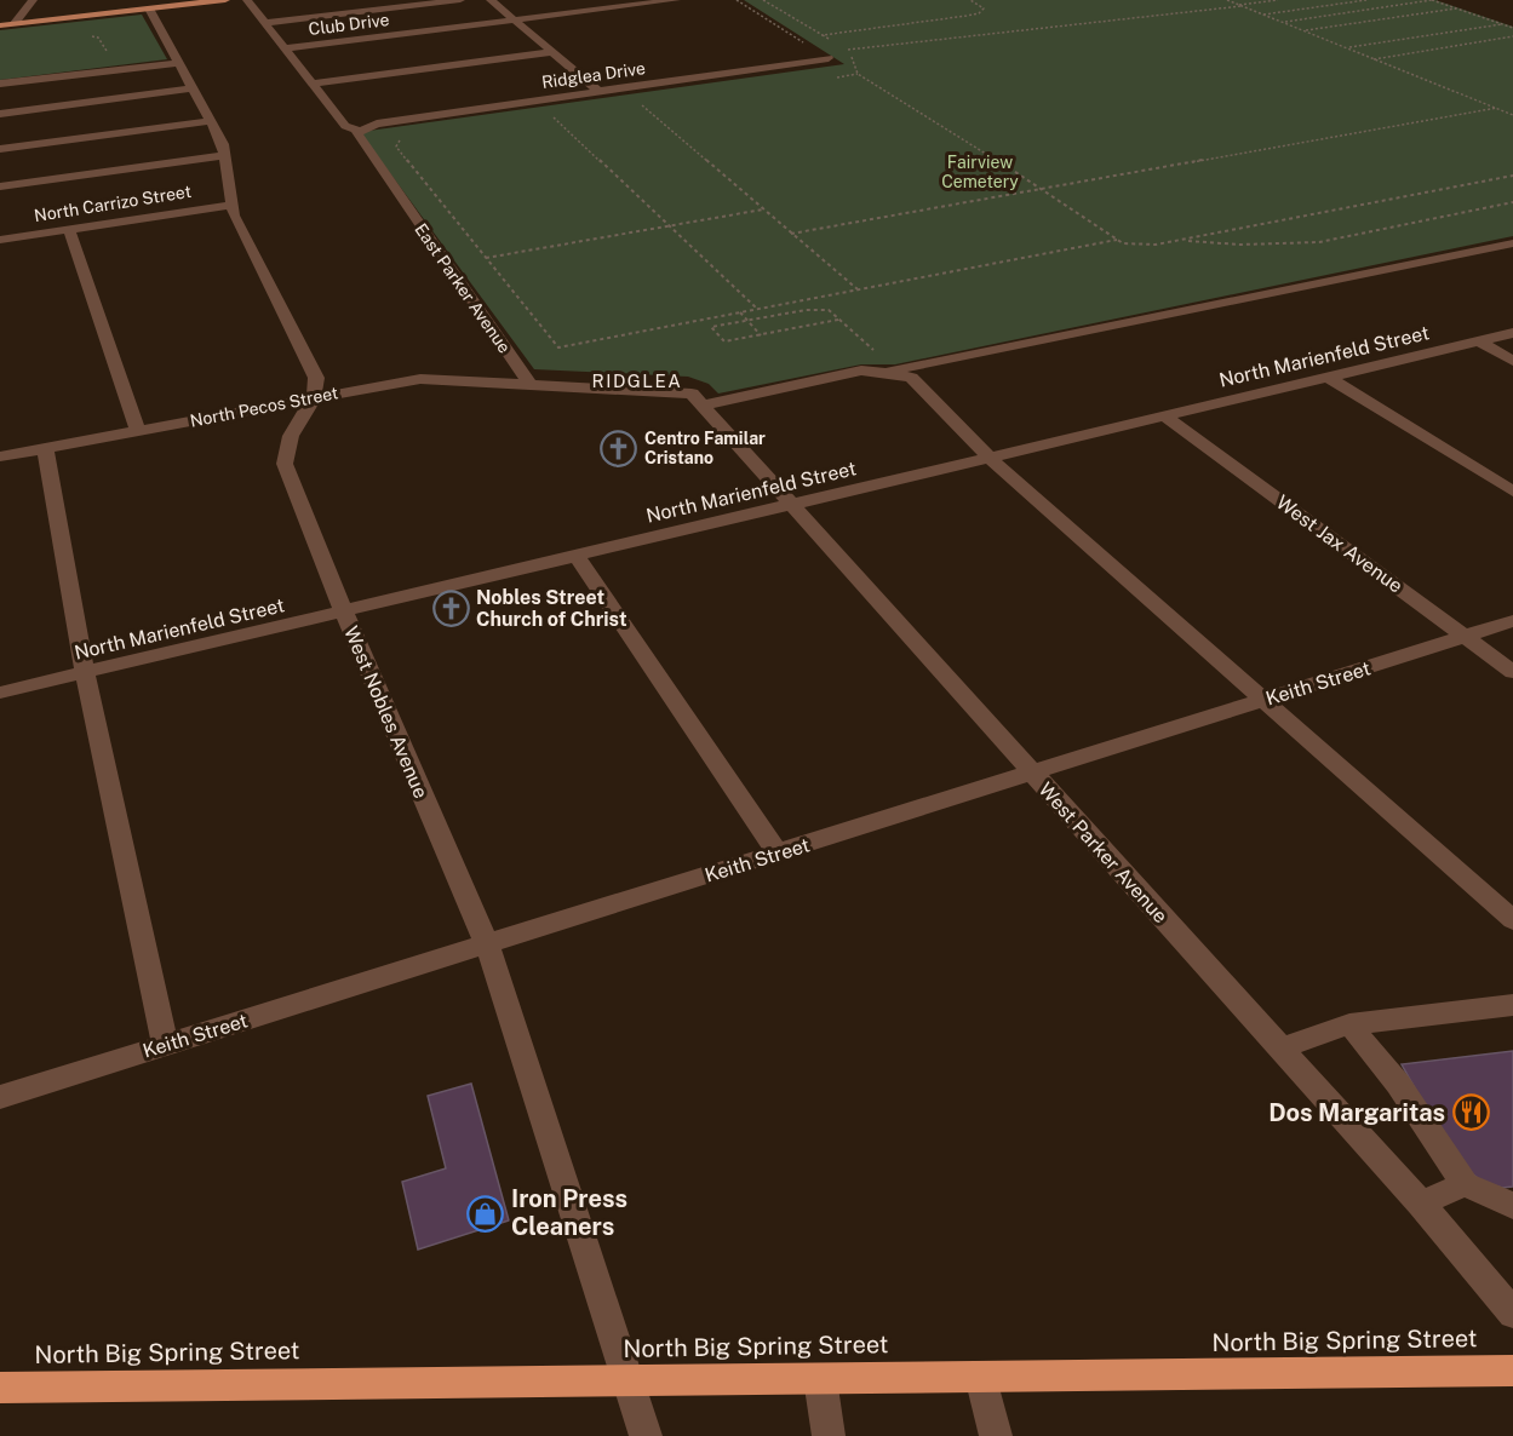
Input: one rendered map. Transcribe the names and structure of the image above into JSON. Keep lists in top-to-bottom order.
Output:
{
  "streets": {
    "highway": ["North Big Spring Street"],
    "street": [
      "Club Drive",
      "Ridglea Drive",
      "North Carrizo Street",
      "East Parker Avenue",
      "North Marienfeld Street",
      "North Pecos Street",
      "West Jax Avenue",
      "Keith Street",
      "West Nobles Avenue",
      "West Parker Avenue"
    ]
  },
  "crossings": [
    ["Ridglea Drive", "East Parker Avenue"],
    ["East Parker Avenue", "North Pecos Street"],
    ["North Marienfeld Street", "West Jax Avenue"],
    ["North Marienfeld Street", "West Nobles Avenue"],
    ["North Marienfeld Street", "West Parker Avenue"],
    ["North Pecos Street", "West Nobles Avenue"],
    ["West Jax Avenue", "Keith Street"],
    ["Keith Street", "West Nobles Avenue"],
    ["Keith Street", "West Parker Avenue"],
    ["West Nobles Avenue", "North Big Spring Street"]
  ],
  "districts": ["RIDGLEA"],
  "parks": ["Fairview Cemetery"],
  "places": {
    "church": ["Centro Familar Cristano", "Nobles Street Church of Christ"],
    "restaurant": ["Dos Margaritas"],
    "shop": ["Iron Press Cleaners"]
  }
}
